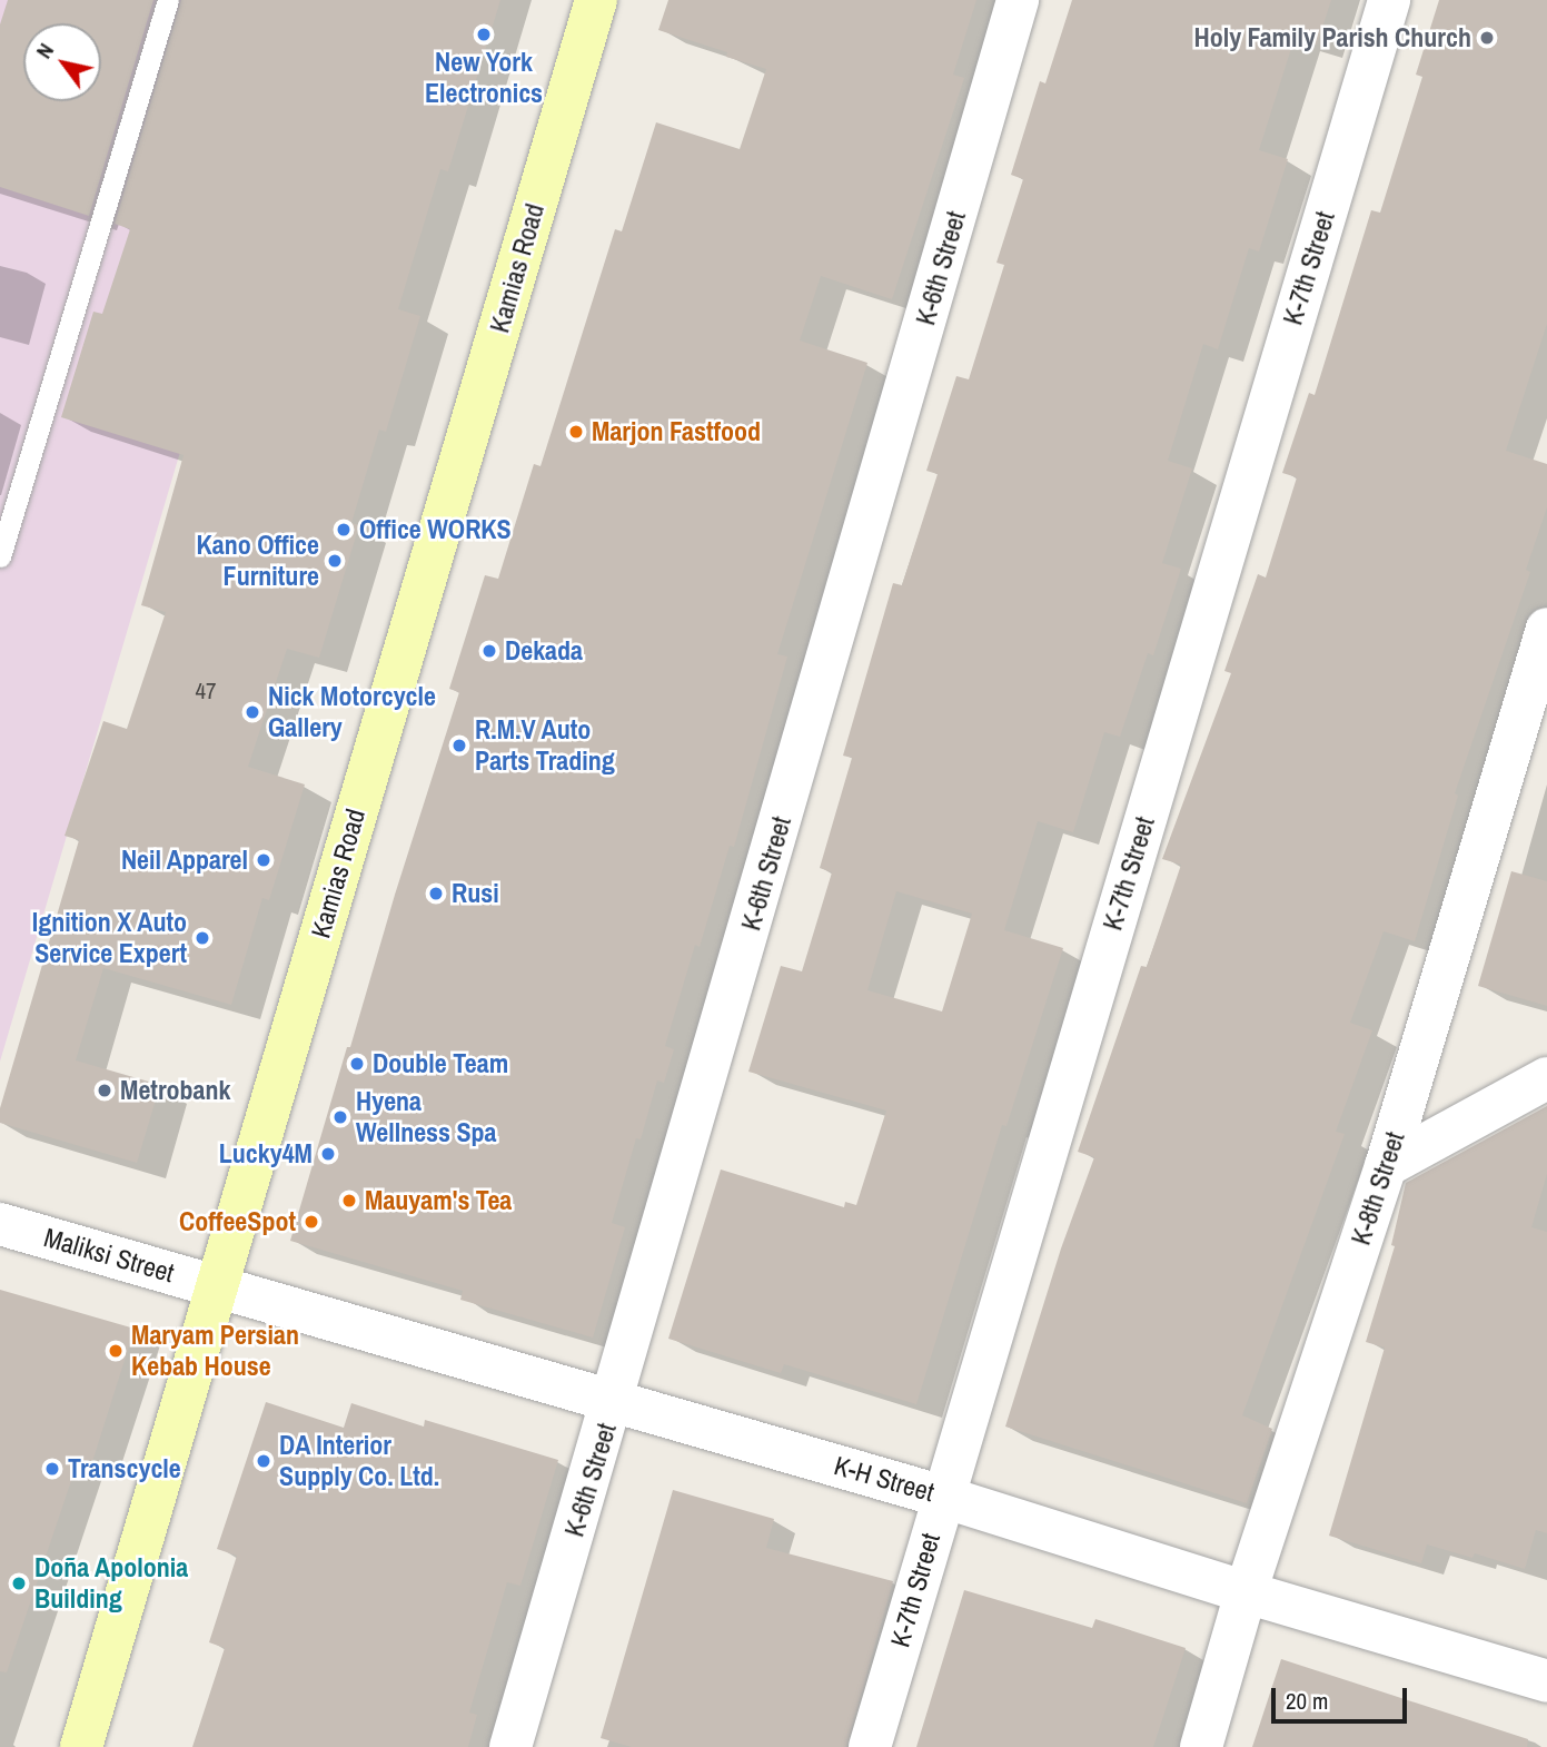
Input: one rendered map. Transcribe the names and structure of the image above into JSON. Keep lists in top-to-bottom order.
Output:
{
  "streets": {
    "main road": ["Kamias Road"],
    "street": [
      "K-6th Street",
      "K-7th Street",
      "K-8th Street",
      "Maliksi Street",
      "K-H Street"
    ]
  },
  "crossings": [
    ["Kamias Road", "Maliksi Street"],
    ["Kamias Road", "K-H Street"],
    ["K-6th Street", "K-H Street"],
    ["K-7th Street", "K-H Street"],
    ["K-8th Street", "K-H Street"],
    ["Maliksi Street", "K-H Street"]
  ],
  "places": [
    "New York Electronics",
    "Holy Family Parish Church",
    "Marjon Fastfood",
    "Office WORKS",
    "Kano Office Furniture",
    "Dekada",
    "Nick Motorcycle Gallery",
    "R.M.V Auto Parts Trading",
    "Neil Apparel",
    "Rusi",
    "Ignition X Auto Service Expert",
    "Double Team",
    "Metrobank",
    "Hyena Wellness Spa",
    "Lucky4M",
    "Mauyam's Tea",
    "CoffeeSpot",
    "Maryam Persian Kebab House",
    "DA Interior Supply Co. Ltd.",
    "Transcycle",
    "Doña Apolonia Building"
  ],
  "house_numbers": ["47"],
  "scale_bar": "20 m",
  "north": "top left"
}
